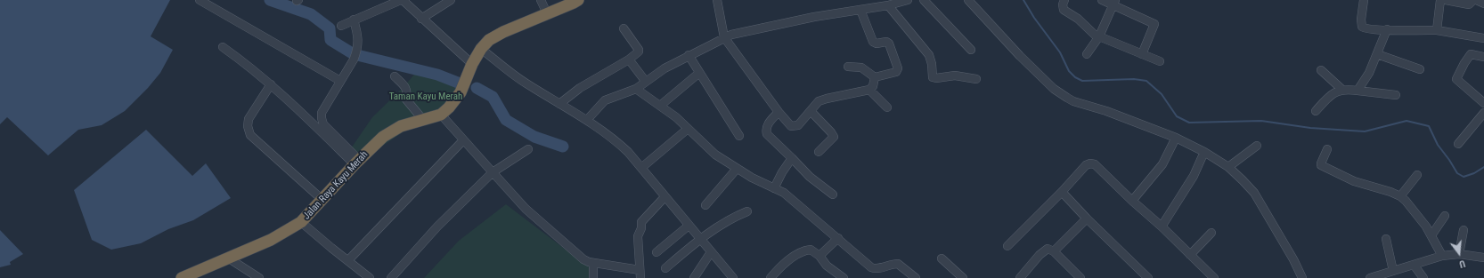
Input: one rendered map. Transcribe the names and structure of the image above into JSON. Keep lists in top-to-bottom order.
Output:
{
  "streets": {
    "highway": ["Jalan Raya Kayu Merah"]
  },
  "parks": ["Taman Kayu Merah"],
  "north": "bottom"
}
